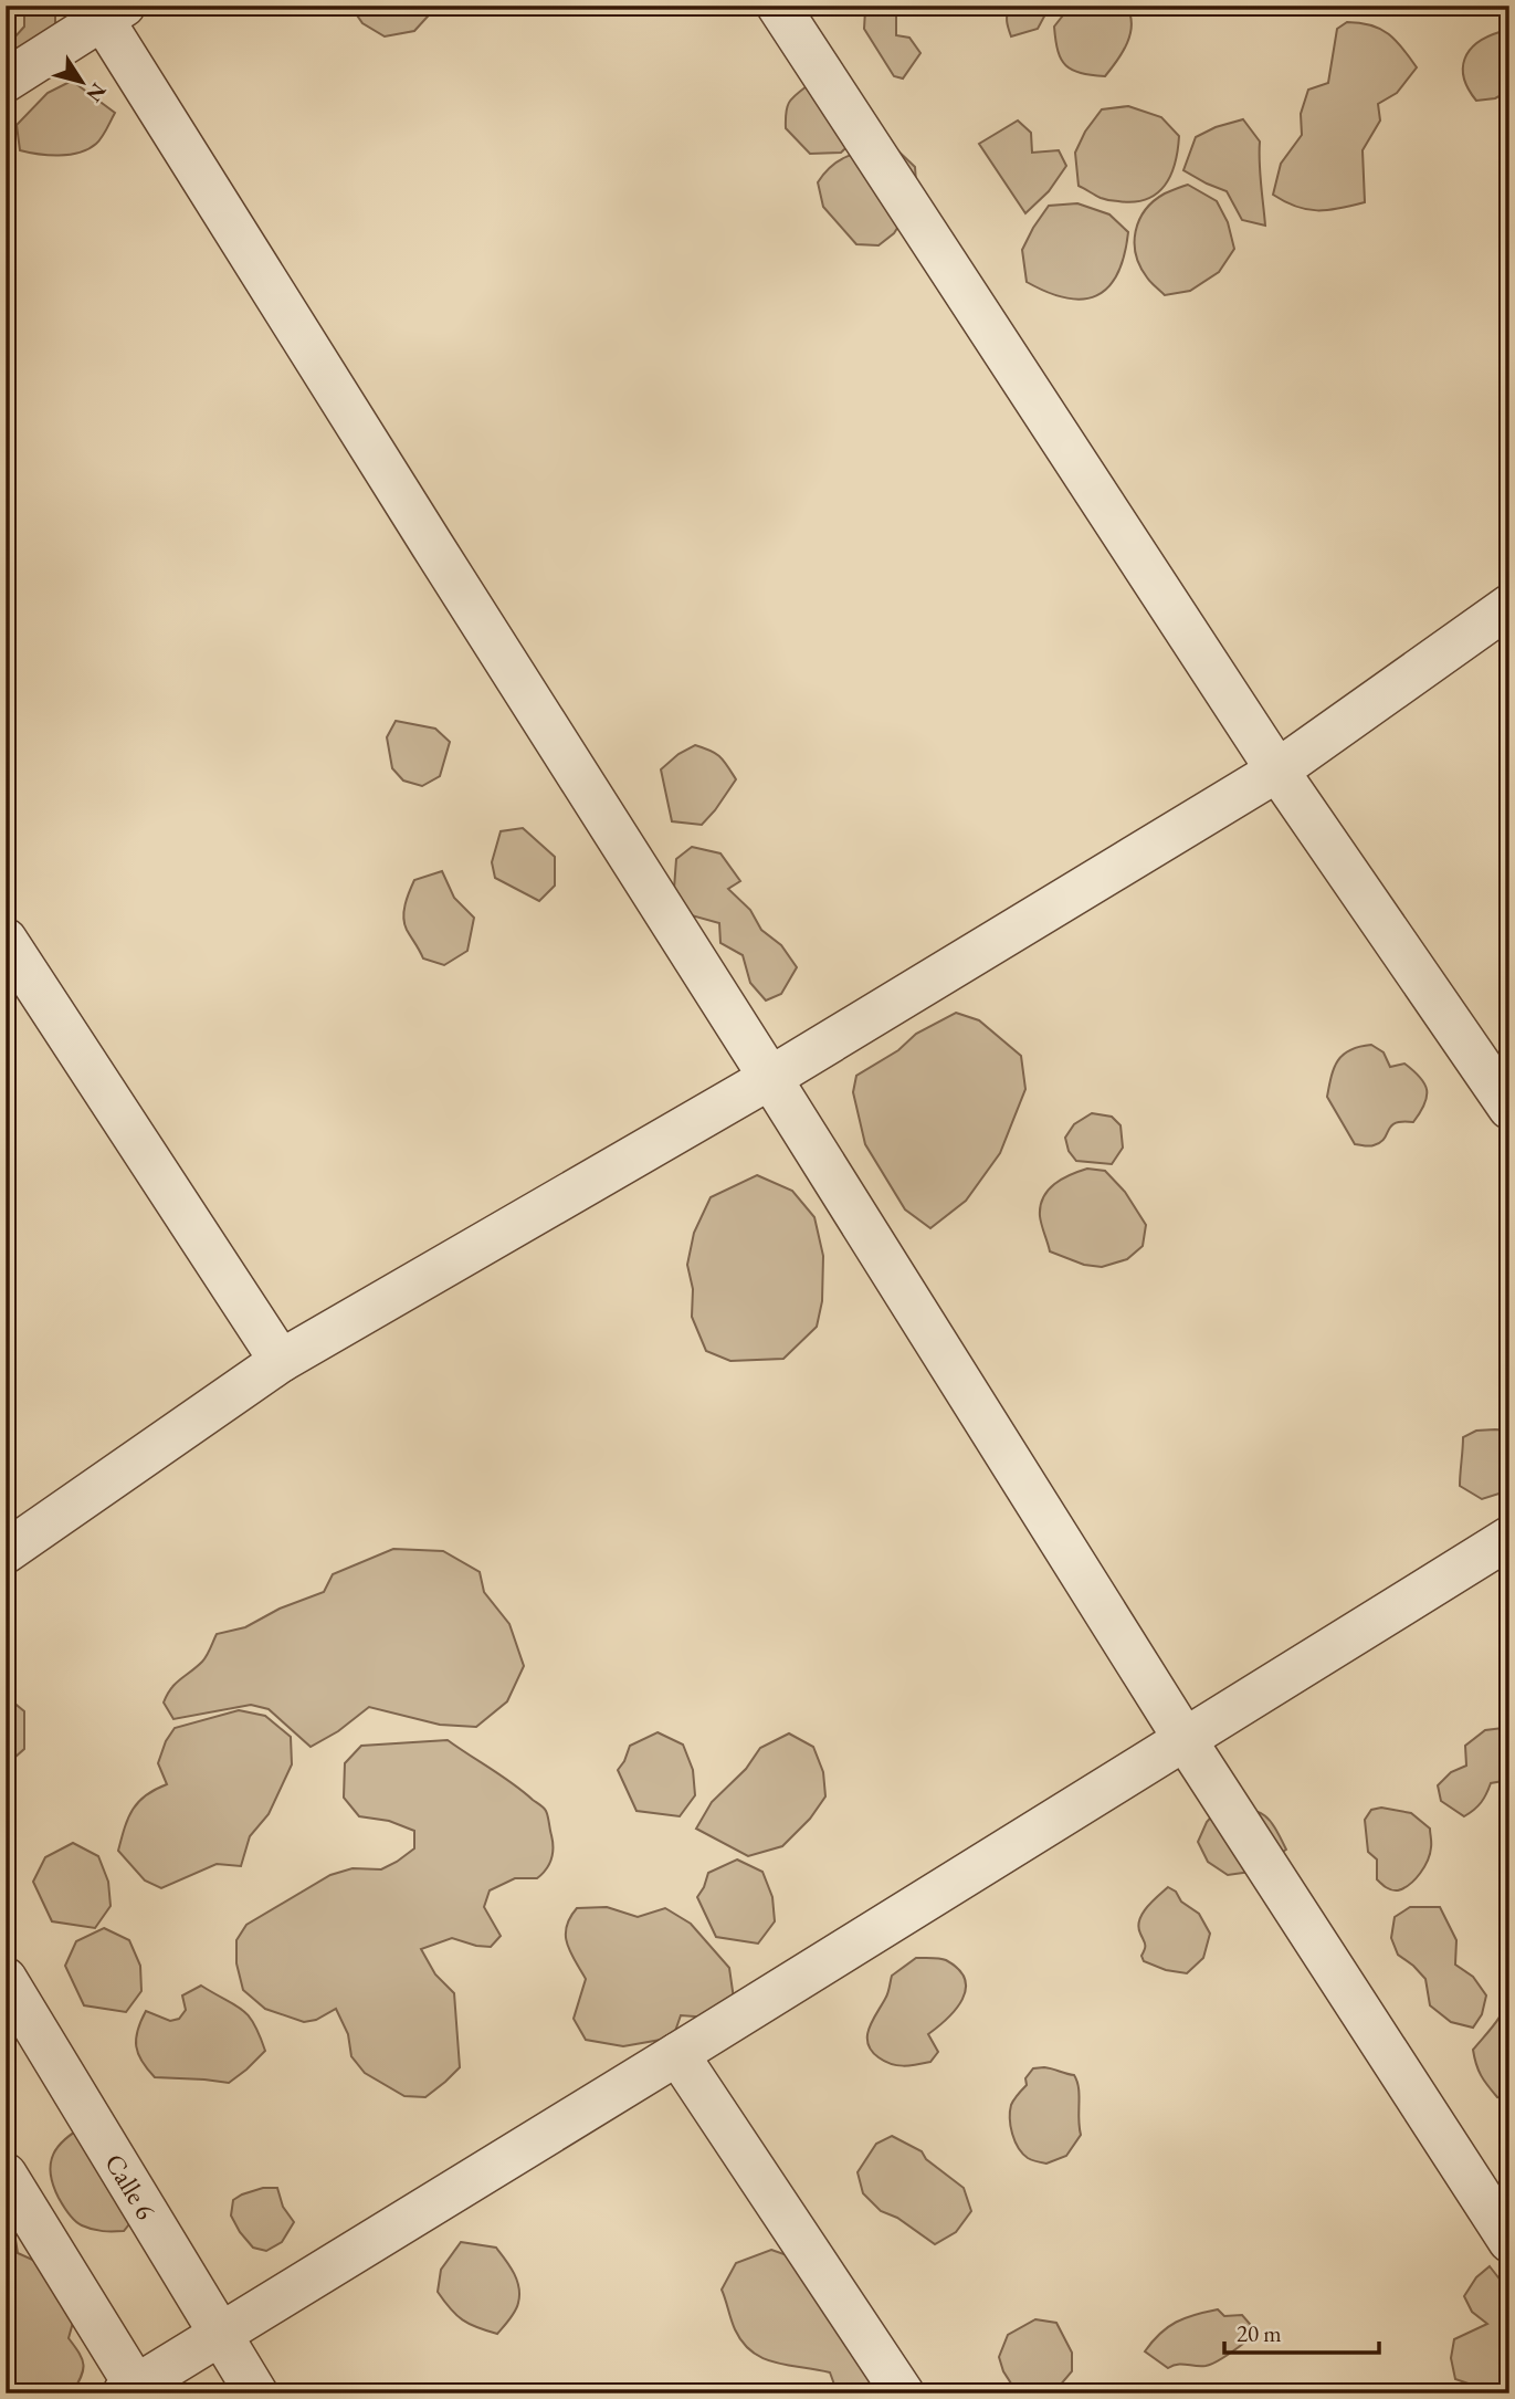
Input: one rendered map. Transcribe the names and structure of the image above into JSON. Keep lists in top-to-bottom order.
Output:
{
  "streets": {
    "street": ["Calle 6"]
  },
  "scale_bar": "20 m",
  "north": "bottom right"
}
